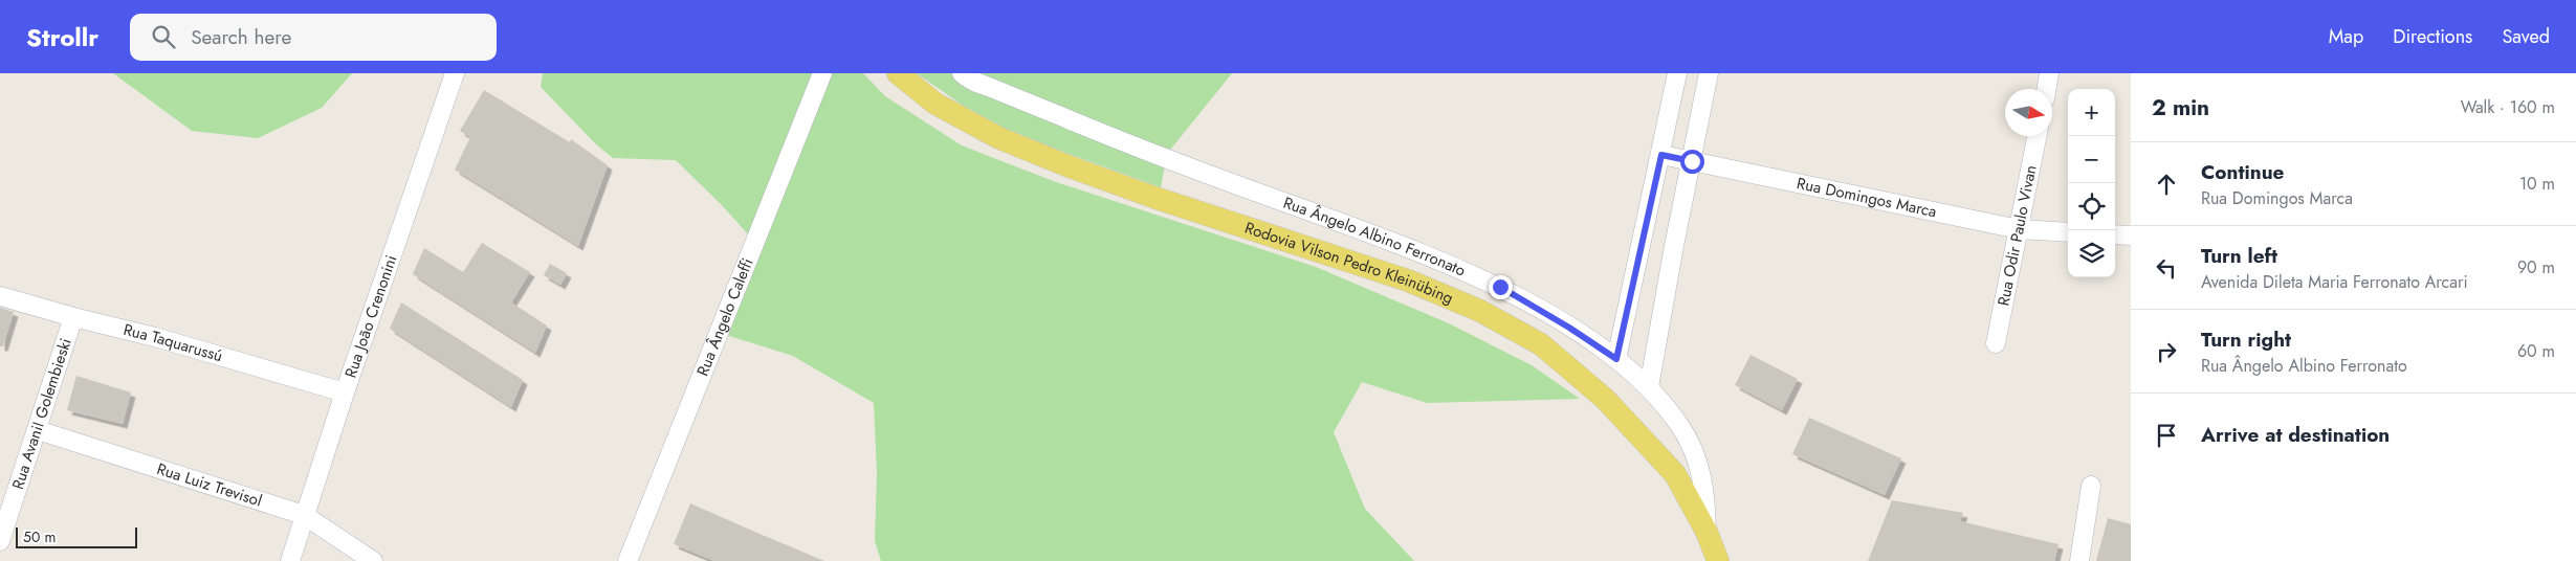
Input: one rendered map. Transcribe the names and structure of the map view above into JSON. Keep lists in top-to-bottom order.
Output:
{
  "streets": {
    "main road": ["Rodovia Vilson Pedro Kleinübing"],
    "street": [
      "Rua Domingos Marca",
      "Rua Odir Paulo Vivan",
      "Rua Ângelo Albino Ferronato",
      "Rua João Crenonini",
      "Rua Ângelo Caleffi",
      "Rua Taquarussú",
      "Rua AvaniI Golembieski",
      "Rua Luiz Trevisol"
    ]
  },
  "crossings": [
    ["Rua Domingos Marca", "Rua Odir Paulo Vivan"],
    ["Rua Ângelo Albino Ferronato", "Rodovia Vilson Pedro Kleinübing"],
    ["Rua João Crenonini", "Rua Taquarussú"],
    ["Rua João Crenonini", "Rua Luiz Trevisol"],
    ["Rua Taquarussú", "Rua AvaniI Golembieski"],
    ["Rua AvaniI Golembieski", "Rua Luiz Trevisol"]
  ],
  "scale_bar": "50 m",
  "north": "right",
  "page": {
    "header": "Strollr",
    "search": "Search here",
    "nav": ["Map", "Directions", "Saved"],
    "heading": ["2 min", "Walk · 160 m"],
    "map_buttons": ["+", "−"],
    "list": [
      ["Continue", "Rua Domingos Marca", "10 m"],
      ["Turn left", "Avenida Dileta Maria Ferronato Arcari", "90 m"],
      ["Turn right", "Rua Ângelo Albino Ferronato", "60 m"],
      "Arrive at destination"
    ],
    "scale": "50 m"
  }
}
